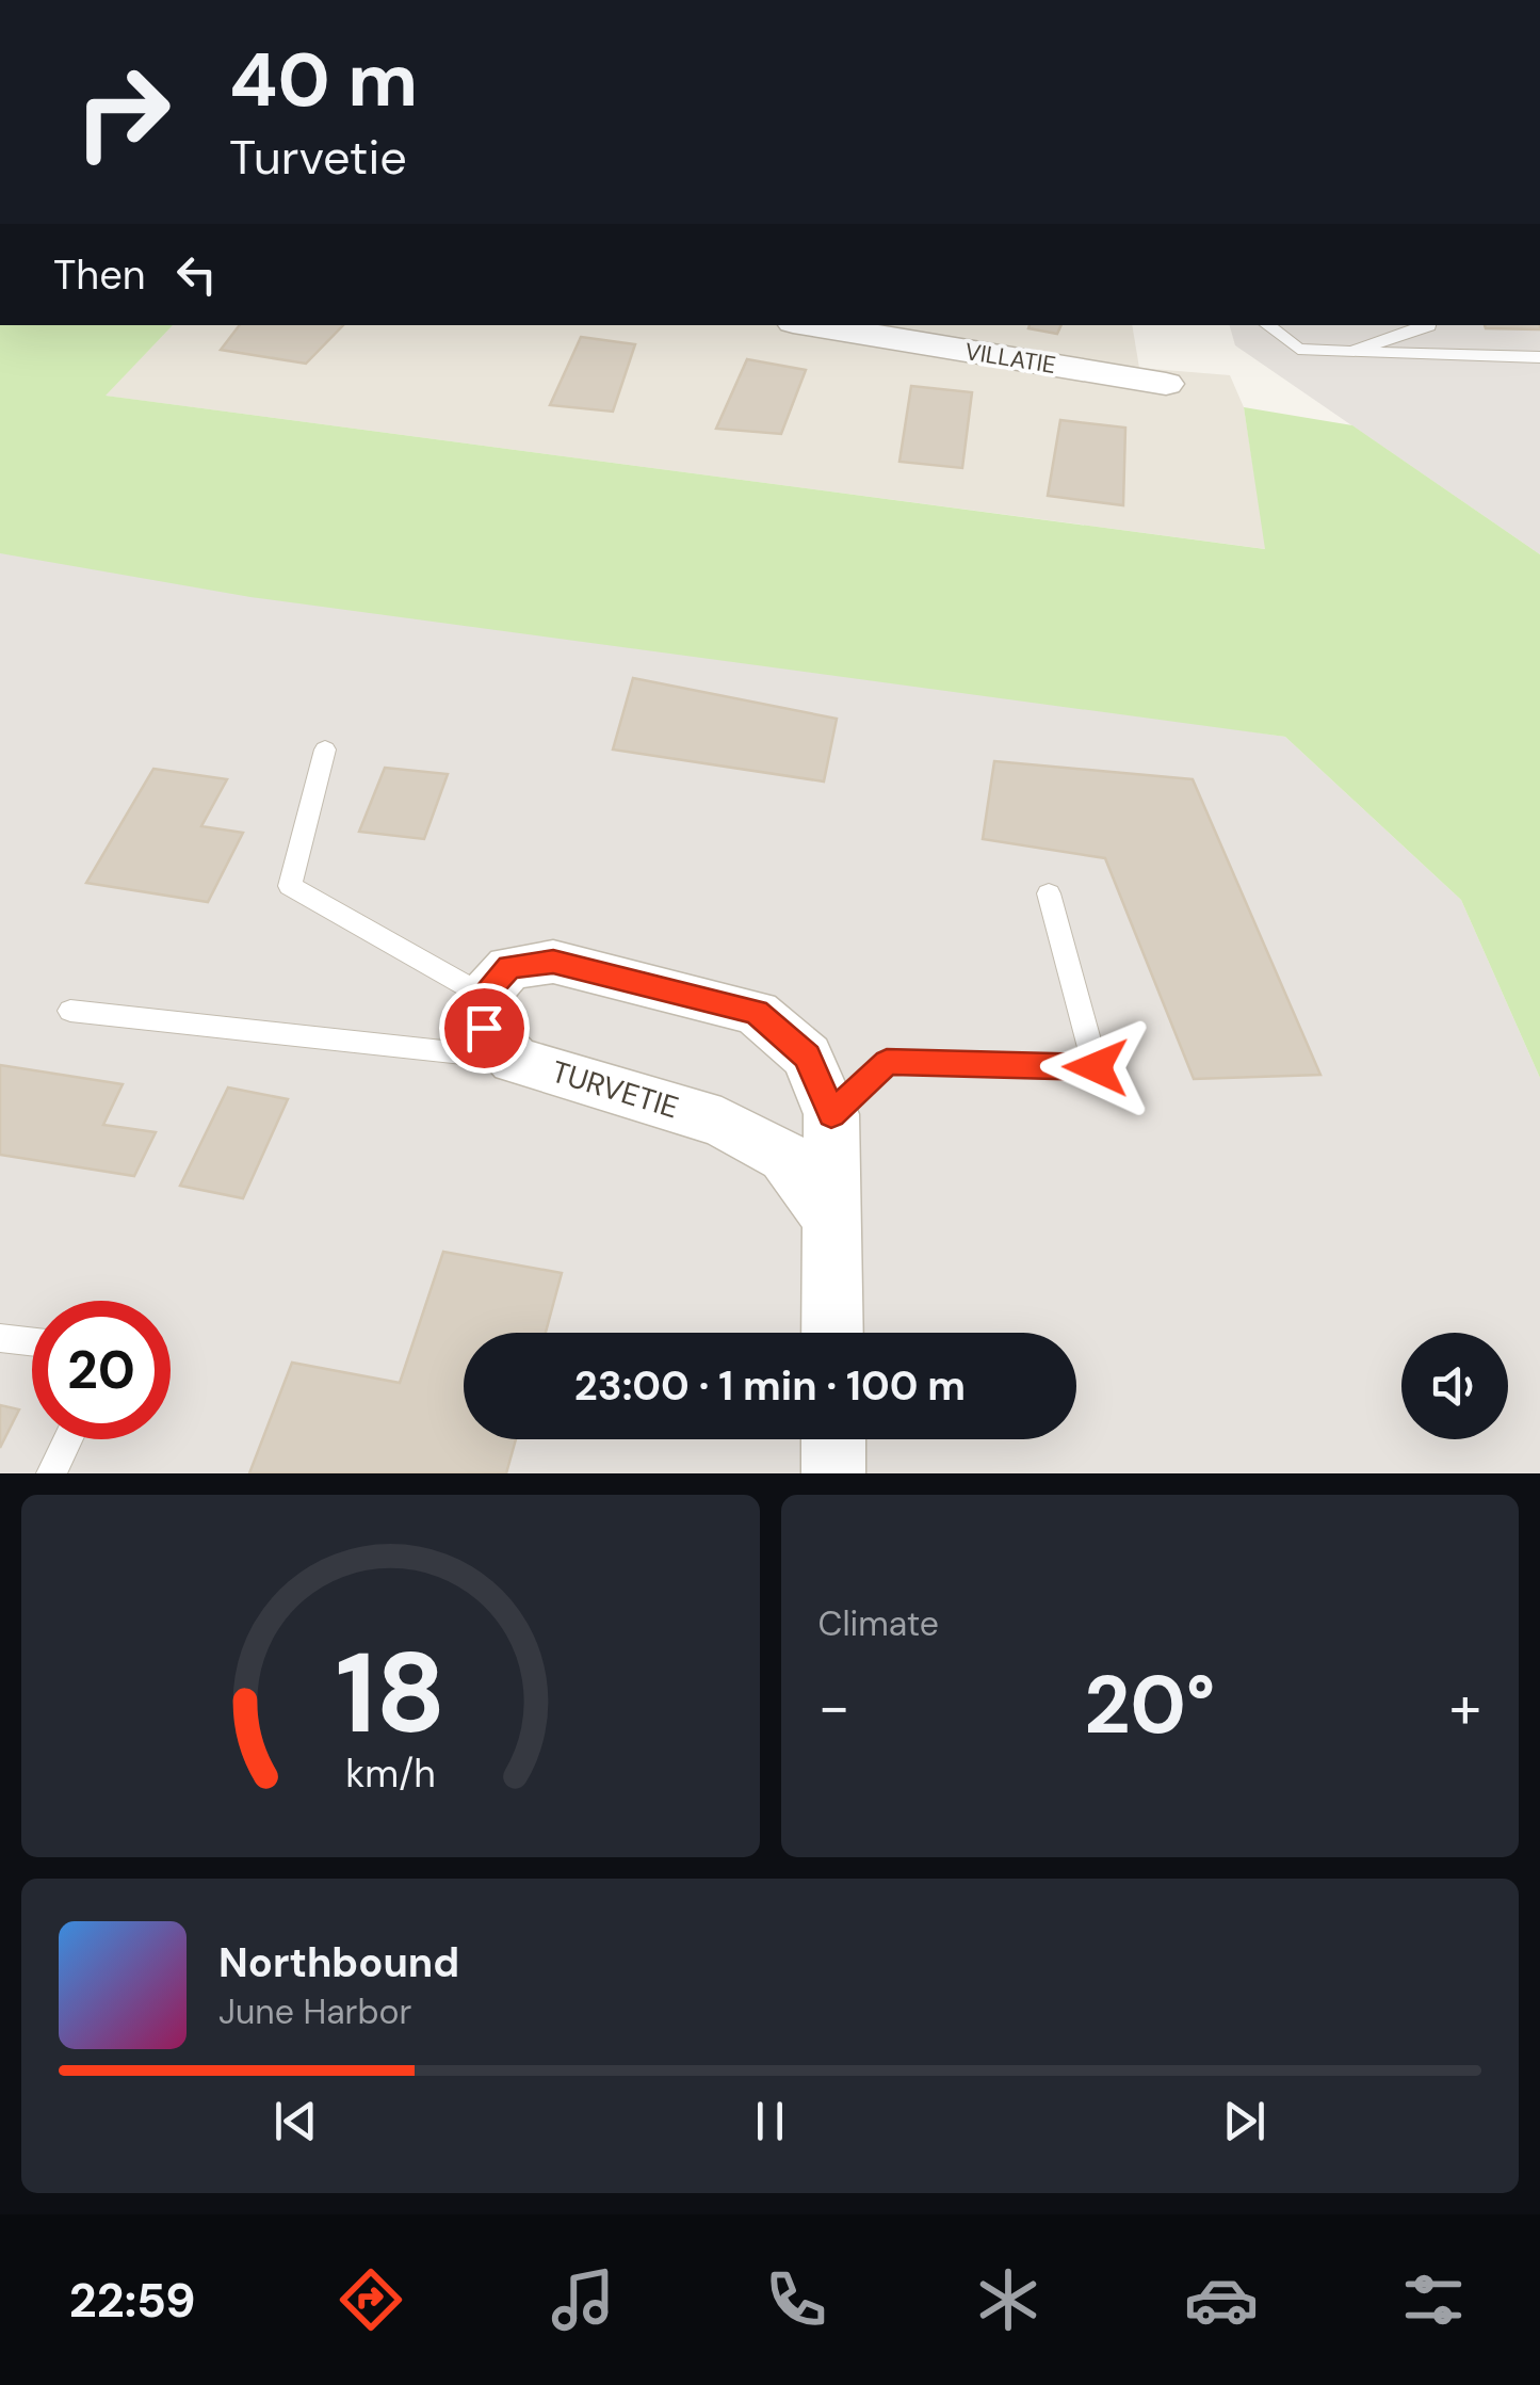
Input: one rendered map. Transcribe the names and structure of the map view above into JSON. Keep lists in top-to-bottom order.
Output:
{
  "streets": {
    "street": ["VILLATIE", "TURVETIE"]
  },
  "page": {
    "turn": ["40 m", "Turvetie"],
    "then": "Then",
    "limit": "20",
    "trip": "23:00 · 1 min · 100 m",
    "tile": "Climate",
    "heat": ["−", "20°", "+"],
    "song": ["Northbound", "June Harbor"],
    "tabs": "22:59",
    "gauge": ["18", "km/h"]
  }
}
